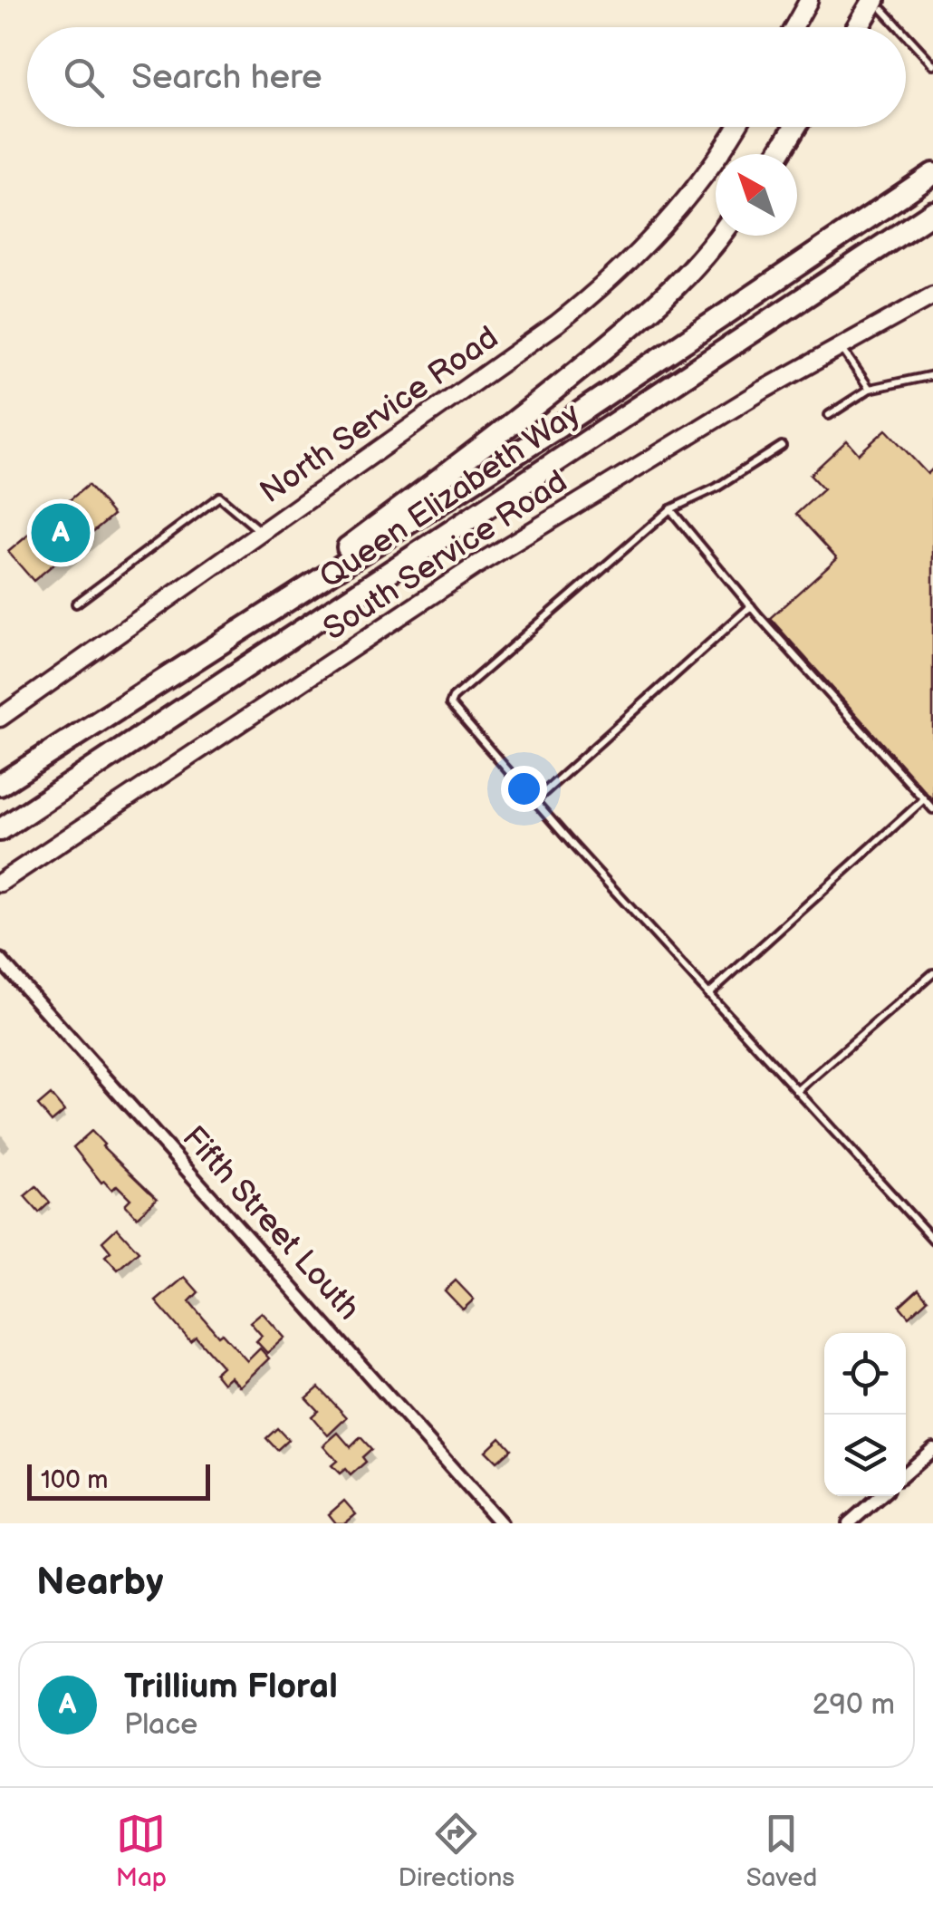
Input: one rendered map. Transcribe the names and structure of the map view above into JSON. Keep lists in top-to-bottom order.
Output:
{
  "streets": {
    "highway": ["Queen Elizabeth Way"],
    "street": ["North Service Road", "South Service Road", "Fifth Street Louth"]
  },
  "scale_bar": "100 m",
  "north": "top left",
  "page": {
    "search": "Search here",
    "pins": "A",
    "scale": "100 m",
    "heading": "Nearby",
    "list": [
      {
        "mark": "A",
        "name": "Trillium Floral",
        "note": "Place",
        "value": "290 m"
      }
    ],
    "nav": ["Map", "Directions", "Saved"]
  }
}
